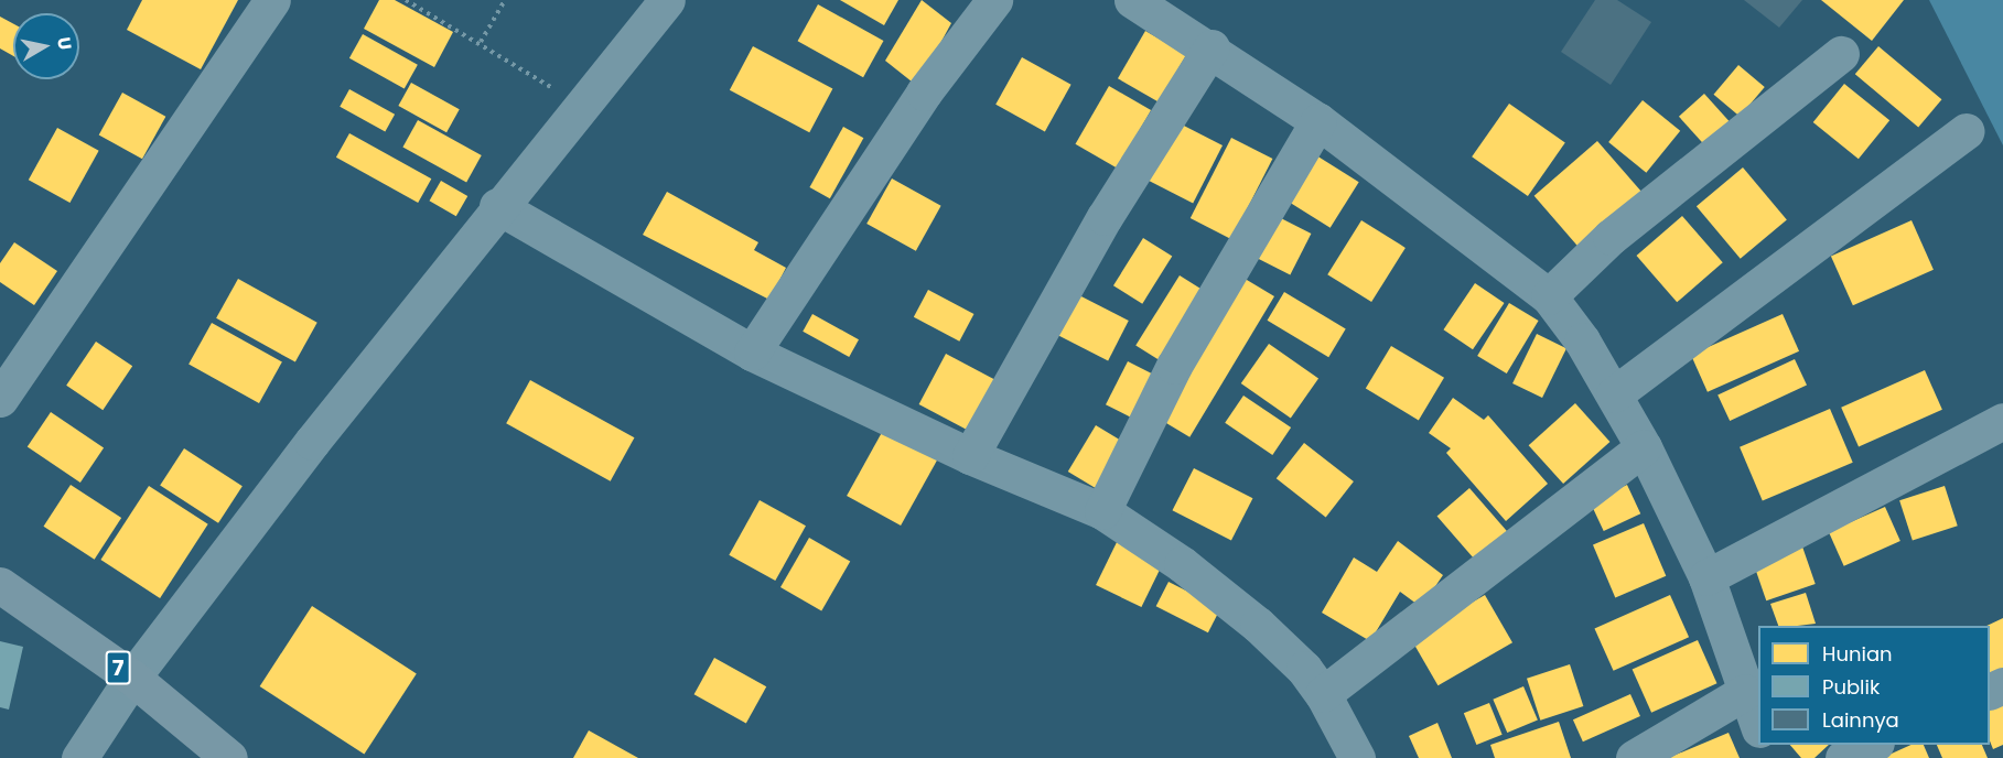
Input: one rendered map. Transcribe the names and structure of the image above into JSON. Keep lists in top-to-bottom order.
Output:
{
  "streets": {
    "highway": ["7"]
  },
  "legend": ["Hunian", "Publik", "Lainnya"],
  "north": "right"
}
